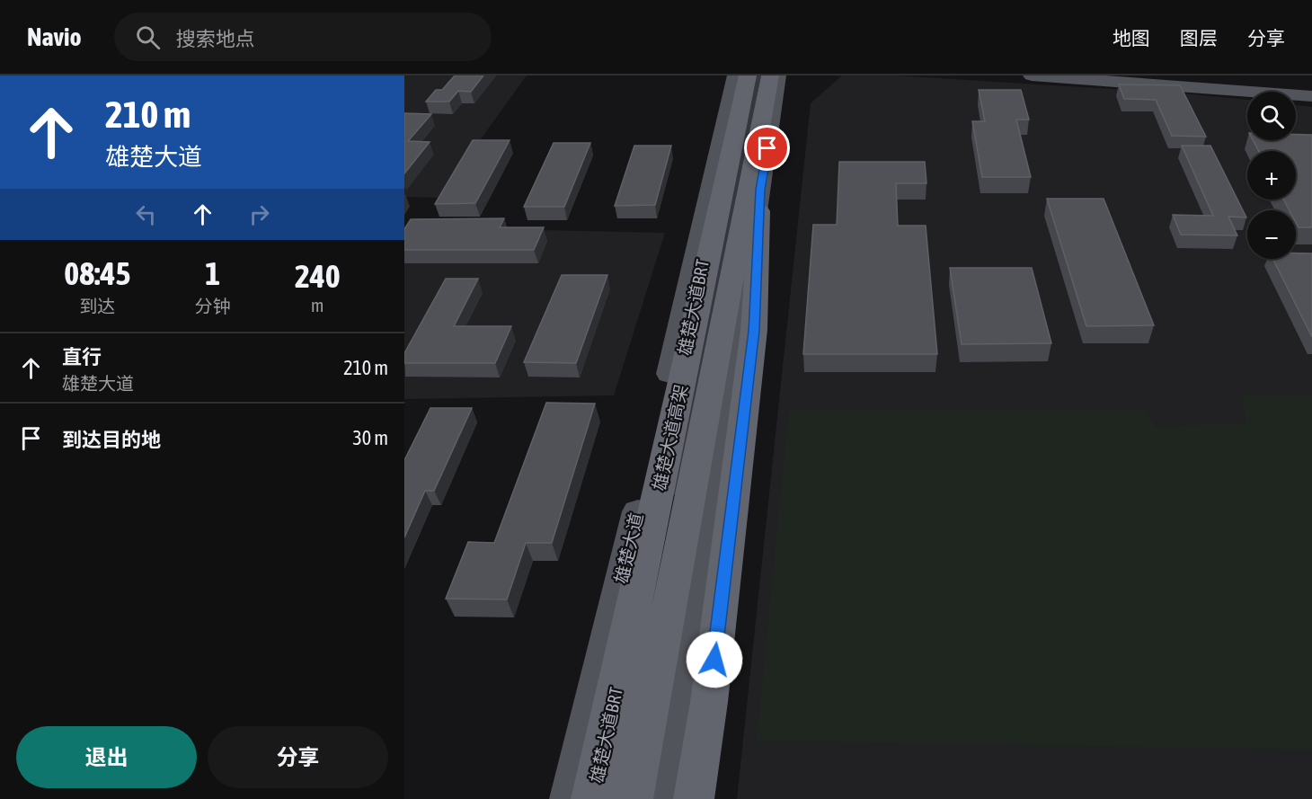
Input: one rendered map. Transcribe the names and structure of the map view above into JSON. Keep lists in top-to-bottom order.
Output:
{
  "streets": {
    "highway": ["雄楚大道高架"],
    "main road": ["雄楚大道"],
    "lane": ["雄楚大道BRT"]
  },
  "page": {
    "header": "Navio",
    "search": "搜索地点",
    "nav": ["地图", "图层", "分享"],
    "turn": ["210 m", "雄楚大道"],
    "map_buttons": ["+", "−"],
    "eta": [
      "08:45",
      "到达",
      "1",
      "分钟",
      "240",
      "m"
    ],
    "list": [
      {
        "name": "直行",
        "note": "雄楚大道",
        "value": "210 m"
      },
      {
        "name": "到达目的地",
        "value": "30 m"
      }
    ],
    "buttons": ["退出", "分享"]
  }
}
